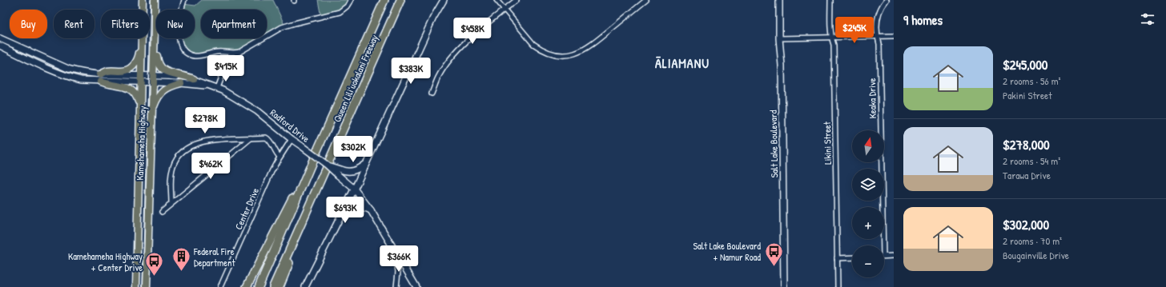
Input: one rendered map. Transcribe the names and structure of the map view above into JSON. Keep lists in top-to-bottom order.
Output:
{
  "streets": {
    "highway": ["Queen Liliʻuokalani Freeway"],
    "main road": ["Kamehameha Highway"],
    "street": [
      "Keaka Drive",
      "Radford Drive",
      "Likini Street",
      "Salt Lake Boulevard",
      "Center Drive"
    ]
  },
  "crossings": [
    ["Radford Drive", "Kamehameha Highway"],
    ["Radford Drive", "Center Drive"]
  ],
  "districts": ["ĀLIAMANU"],
  "places": {
    "bus stop": ["Salt Lake Boulevard + Namur Road", "Kamehameha Highway + Center Drive"],
    "building": ["Federal Fire Department"]
  },
  "north": "top",
  "page": {
    "heading": "9 homes",
    "chip": [
      "Buy",
      "Rent",
      "Filters",
      "New",
      "Apartment"
    ],
    "price": [
      "$245K",
      "$458K",
      "$415K",
      "$383K",
      "$278K",
      "$302K",
      "$462K",
      "$693K",
      "$366K"
    ],
    "list": [
      {
        "name": "$245,000",
        "note": "2 rooms · 56 m² · Pakini Street"
      },
      {
        "name": "$278,000",
        "note": "2 rooms · 54 m² · Tarawa Drive"
      },
      {
        "name": "$302,000",
        "note": "2 rooms · 70 m² · Bougainville Drive"
      }
    ],
    "map_buttons": ["+", "−"]
  }
}
